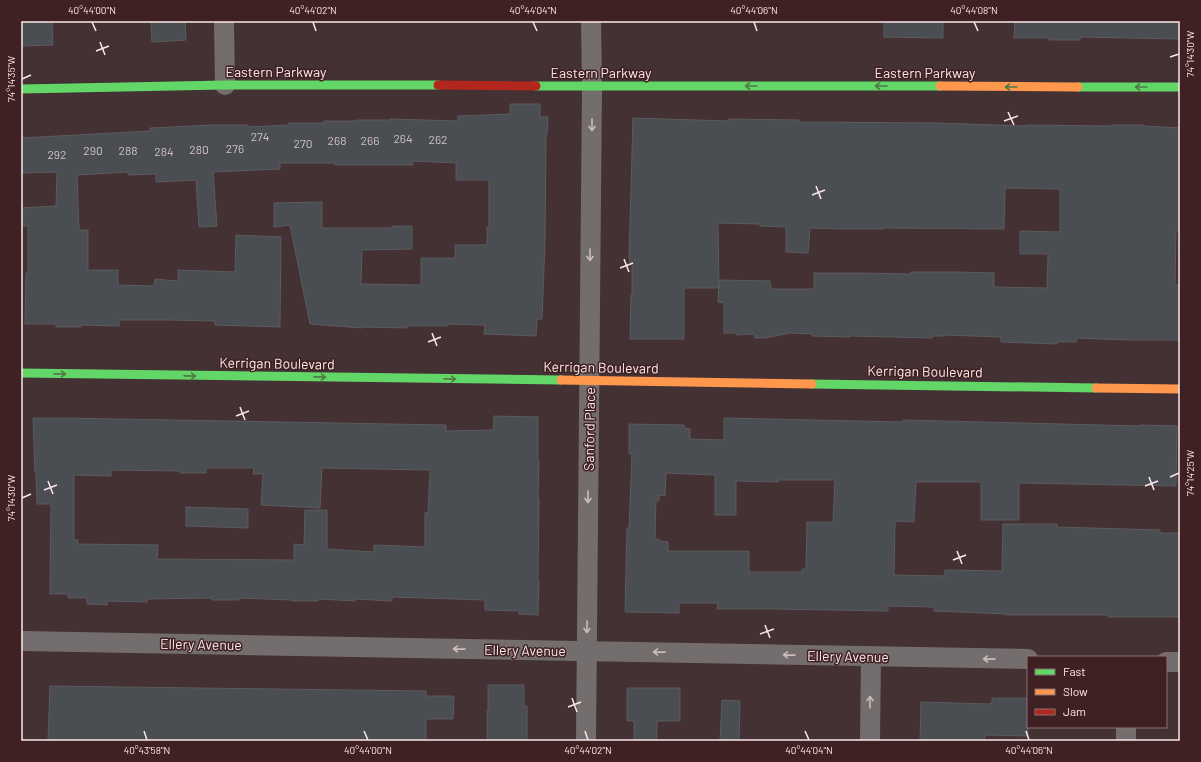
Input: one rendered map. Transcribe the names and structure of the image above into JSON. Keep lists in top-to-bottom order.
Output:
{
  "streets": {
    "street": [
      "Eastern Parkway",
      "Kerrigan Boulevard",
      "Sanford Place",
      "Ellery Avenue"
    ]
  },
  "crossings": [
    ["Eastern Parkway", "Sanford Place"],
    ["Kerrigan Boulevard", "Sanford Place"],
    ["Sanford Place", "Ellery Avenue"]
  ],
  "one_way": [
    "Eastern Parkway",
    "Kerrigan Boulevard",
    "Sanford Place",
    "Ellery Avenue"
  ],
  "house_numbers": [
    "274",
    "264",
    "262",
    "268",
    "266",
    "270",
    "276",
    "280",
    "290",
    "288",
    "284",
    "292"
  ],
  "legend": ["Fast", "Slow", "Jam"],
  "coordinates": [
    "40°44'00\"N",
    "40°44'02\"N",
    "40°44'04\"N",
    "40°44'06\"N",
    "40°44'08\"N",
    "74°14'30\"W",
    "74°14'35\"W",
    "74°14'25\"W",
    "40°43'58\"N"
  ]
}
